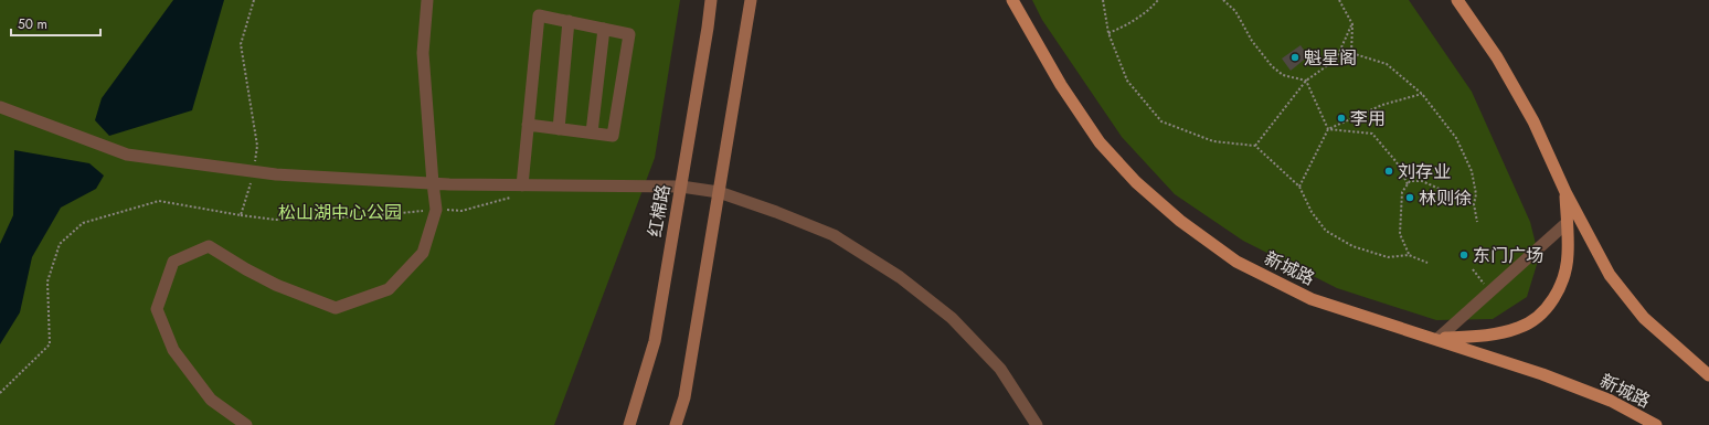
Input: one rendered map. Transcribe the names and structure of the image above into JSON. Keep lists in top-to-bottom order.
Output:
{
  "streets": {
    "main road": ["红棉路", "新城路"]
  },
  "parks": ["松山湖中心公园"],
  "places": [
    "魁星阁",
    "李用",
    "刘存业",
    "林则徐",
    "东门广场"
  ],
  "scale_bar": "50 m"
}
